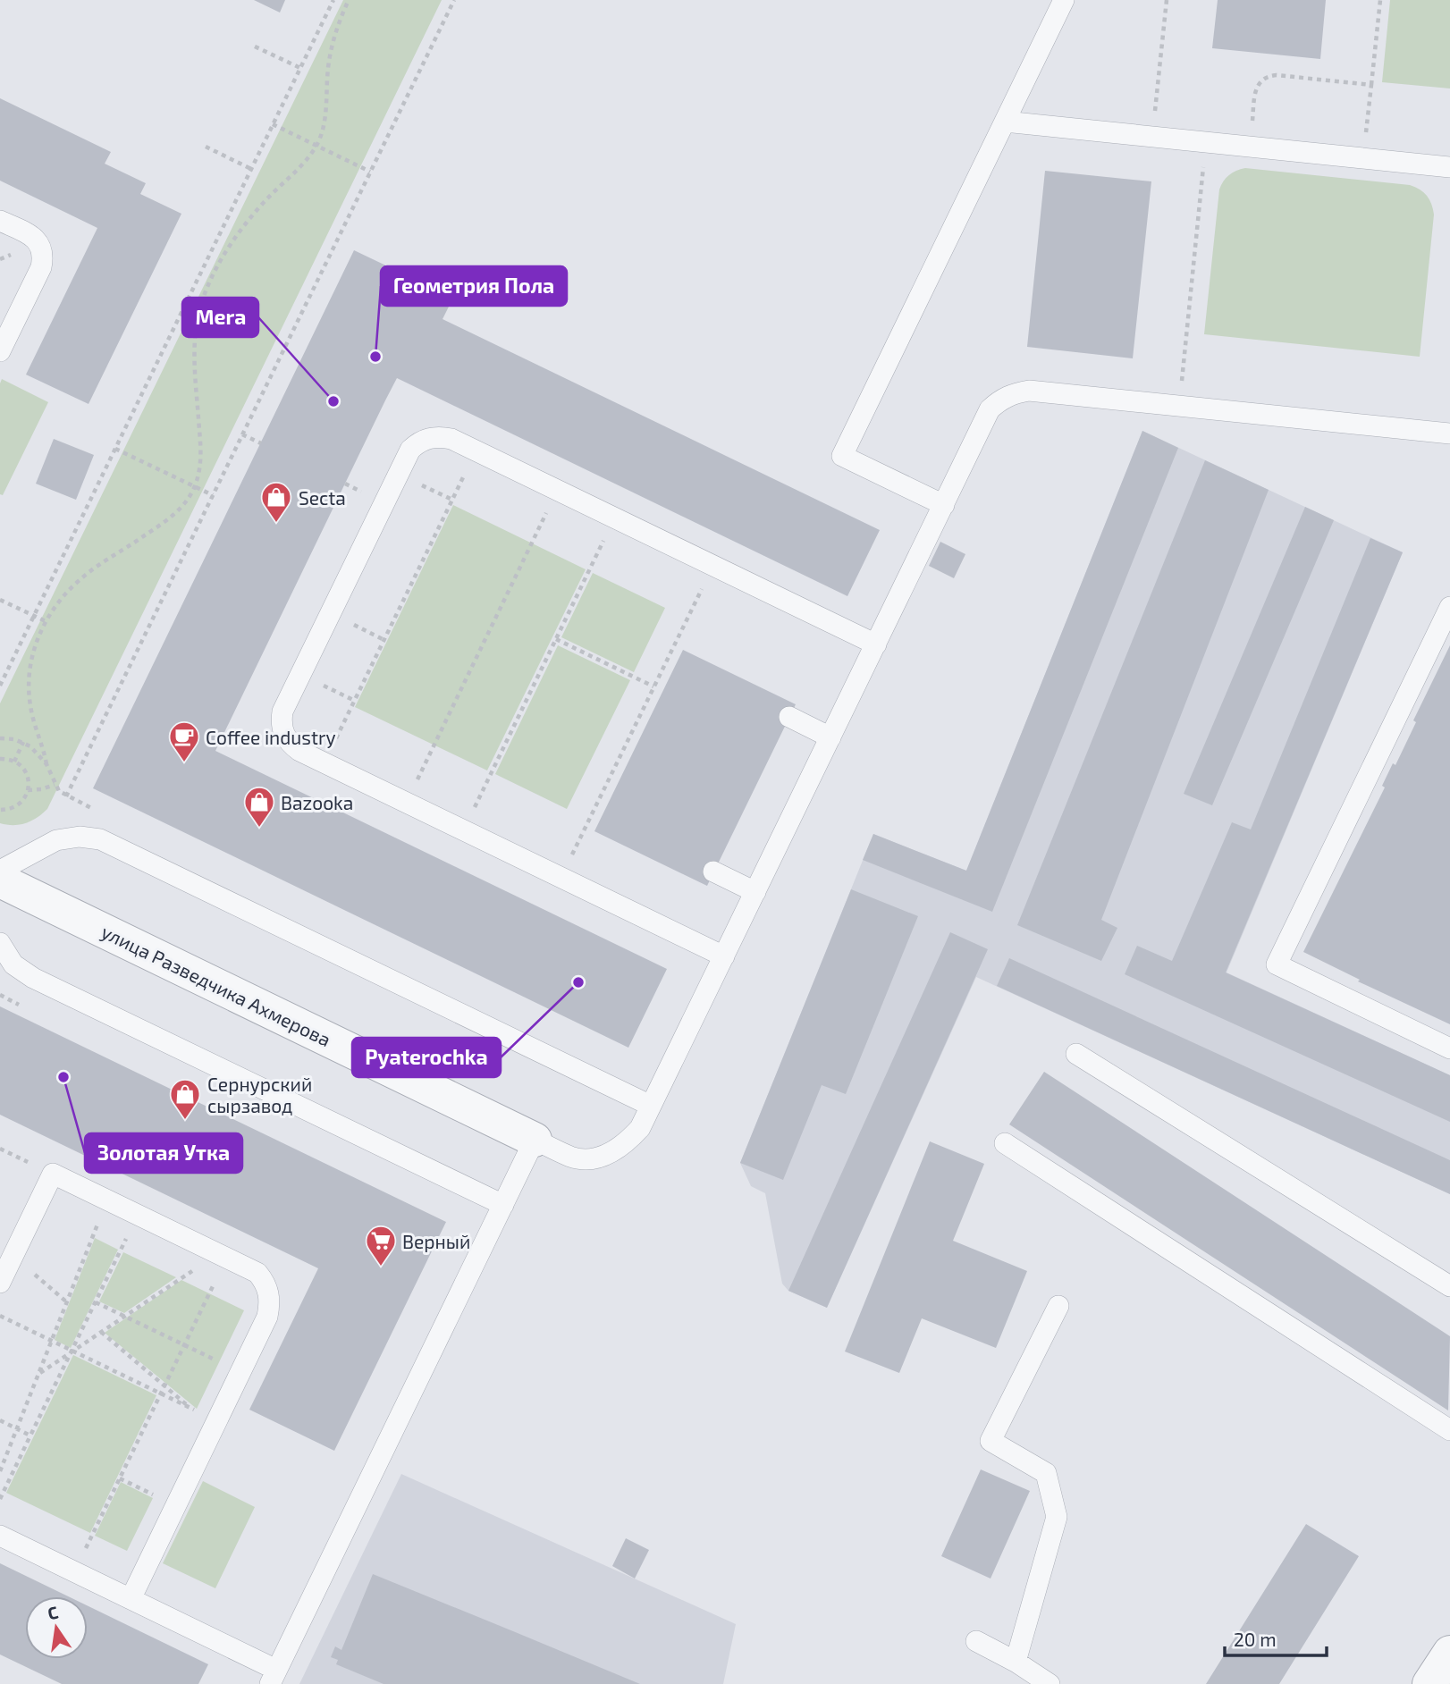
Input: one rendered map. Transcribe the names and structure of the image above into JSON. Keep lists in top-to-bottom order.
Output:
{
  "streets": {
    "street": ["улица Разведчика Ахмерова"]
  },
  "places": {
    "other": [
      "Геометрия Пола",
      "Mera",
      "Pyaterochka",
      "Золотая Утка"
    ],
    "shop": ["Secta", "Bazooka", "Сернурский сырзавод"],
    "cafe": ["Coffee industry"],
    "supermarket": ["Верный"]
  },
  "scale_bar": "20 m",
  "north": "top"
}
